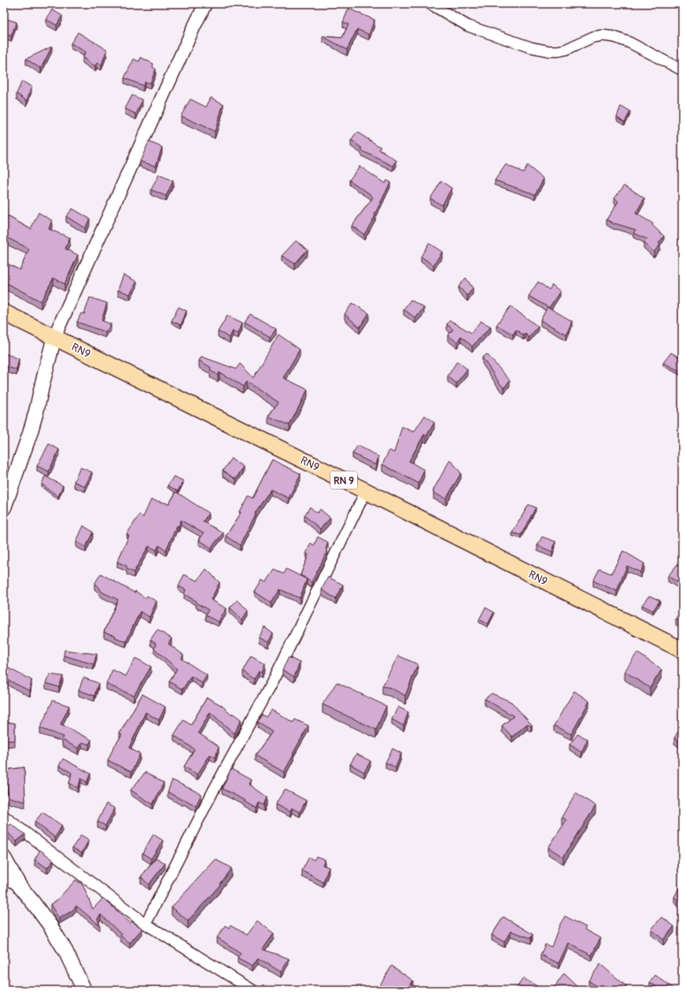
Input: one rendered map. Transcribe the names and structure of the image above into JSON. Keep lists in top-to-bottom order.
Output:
{
  "streets": {
    "main road": ["RN9", "RN 9"]
  }
}
